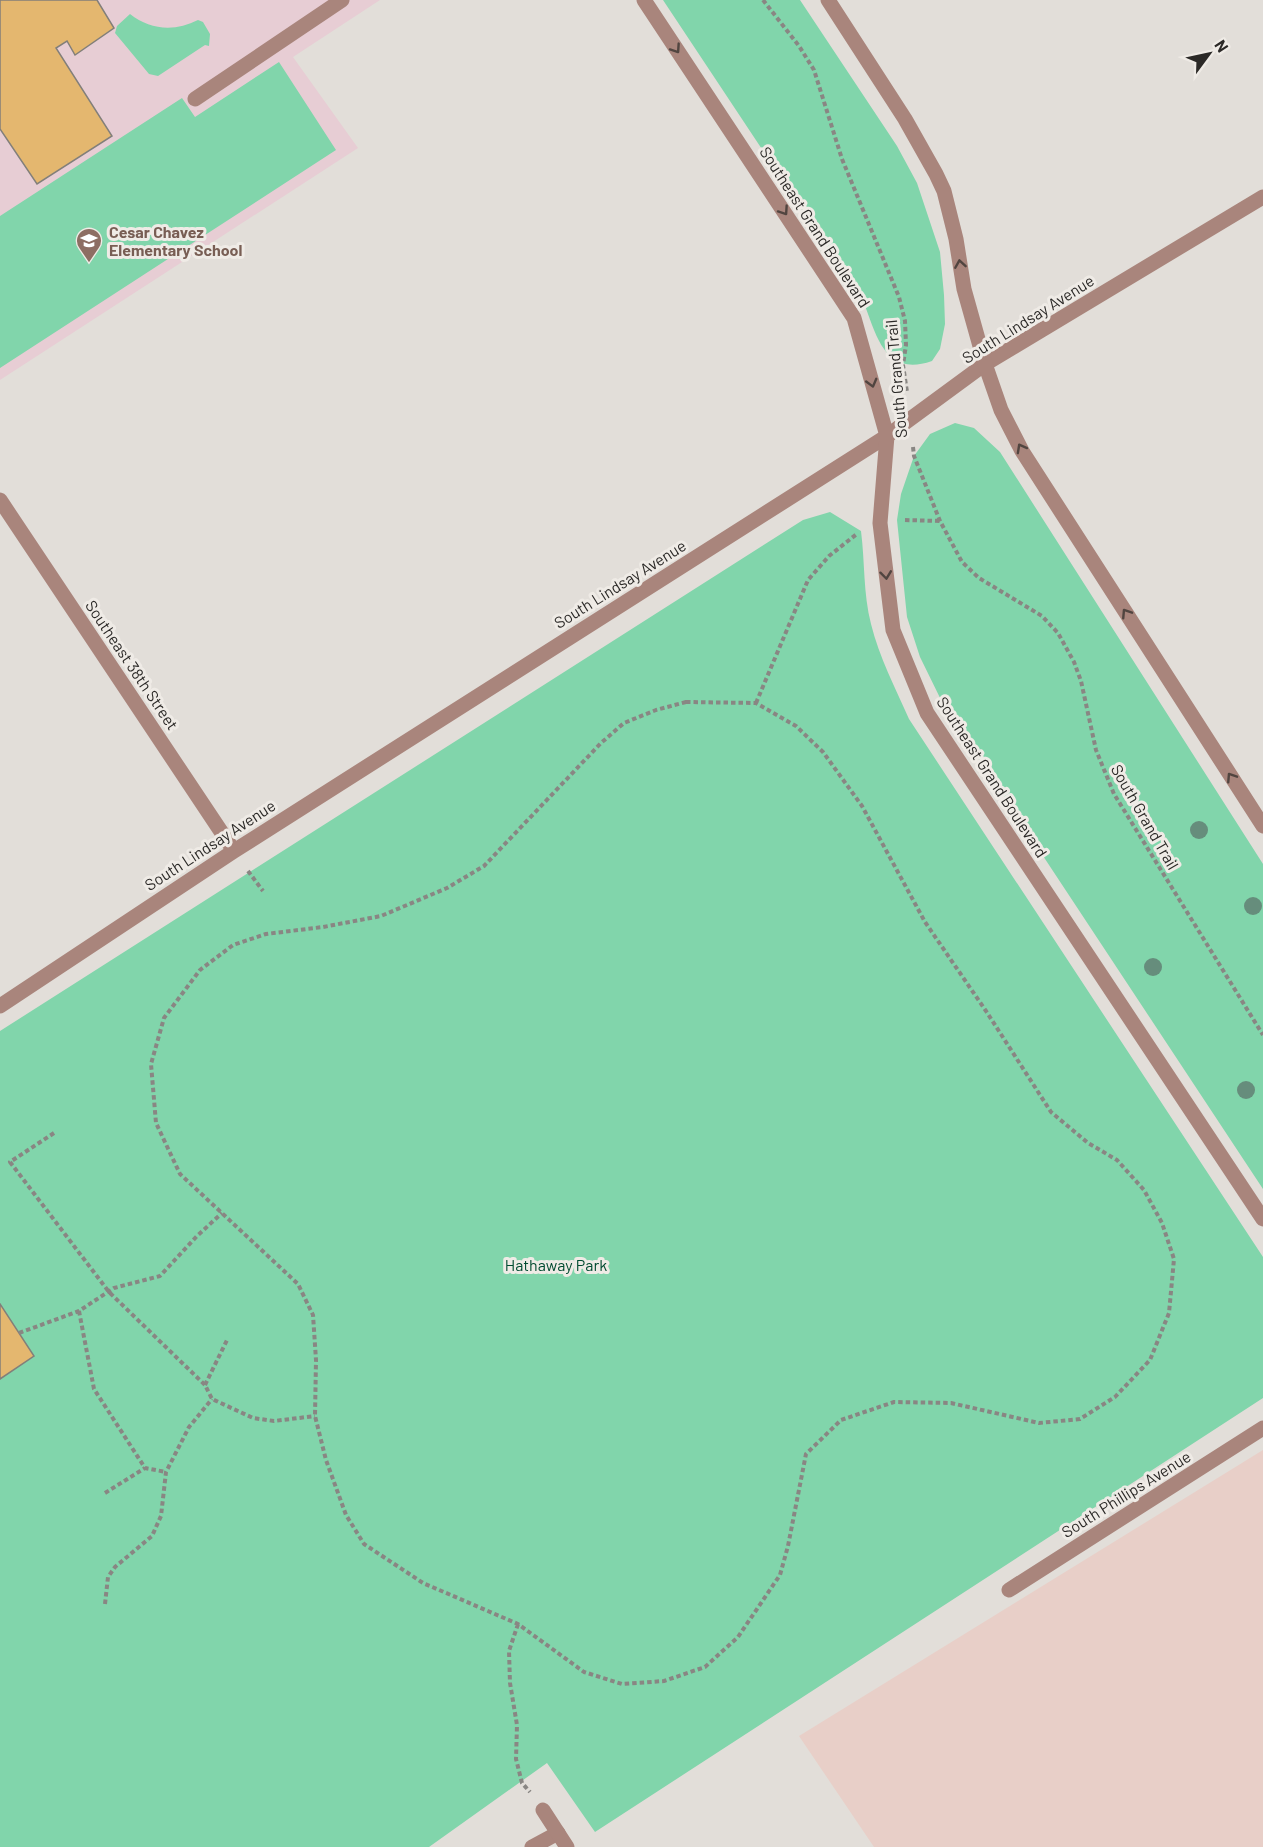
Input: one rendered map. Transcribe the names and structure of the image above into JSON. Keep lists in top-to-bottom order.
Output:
{
  "streets": {
    "street": [
      "Southeast Grand Boulevard",
      "South Lindsay Avenue",
      "Southeast 38th Street",
      "South Phillips Avenue"
    ],
    "path": ["South Grand Trail"]
  },
  "crossings": [
    ["Southeast Grand Boulevard", "South Lindsay Avenue"],
    ["South Lindsay Avenue", "South Grand Trail"],
    ["South Lindsay Avenue", "Southeast 38th Street"]
  ],
  "one_way": ["Southeast Grand Boulevard"],
  "parks": ["Hathaway Park"],
  "places": {
    "school or university": ["Cesar Chavez Elementary School"]
  },
  "north": "top right"
}
